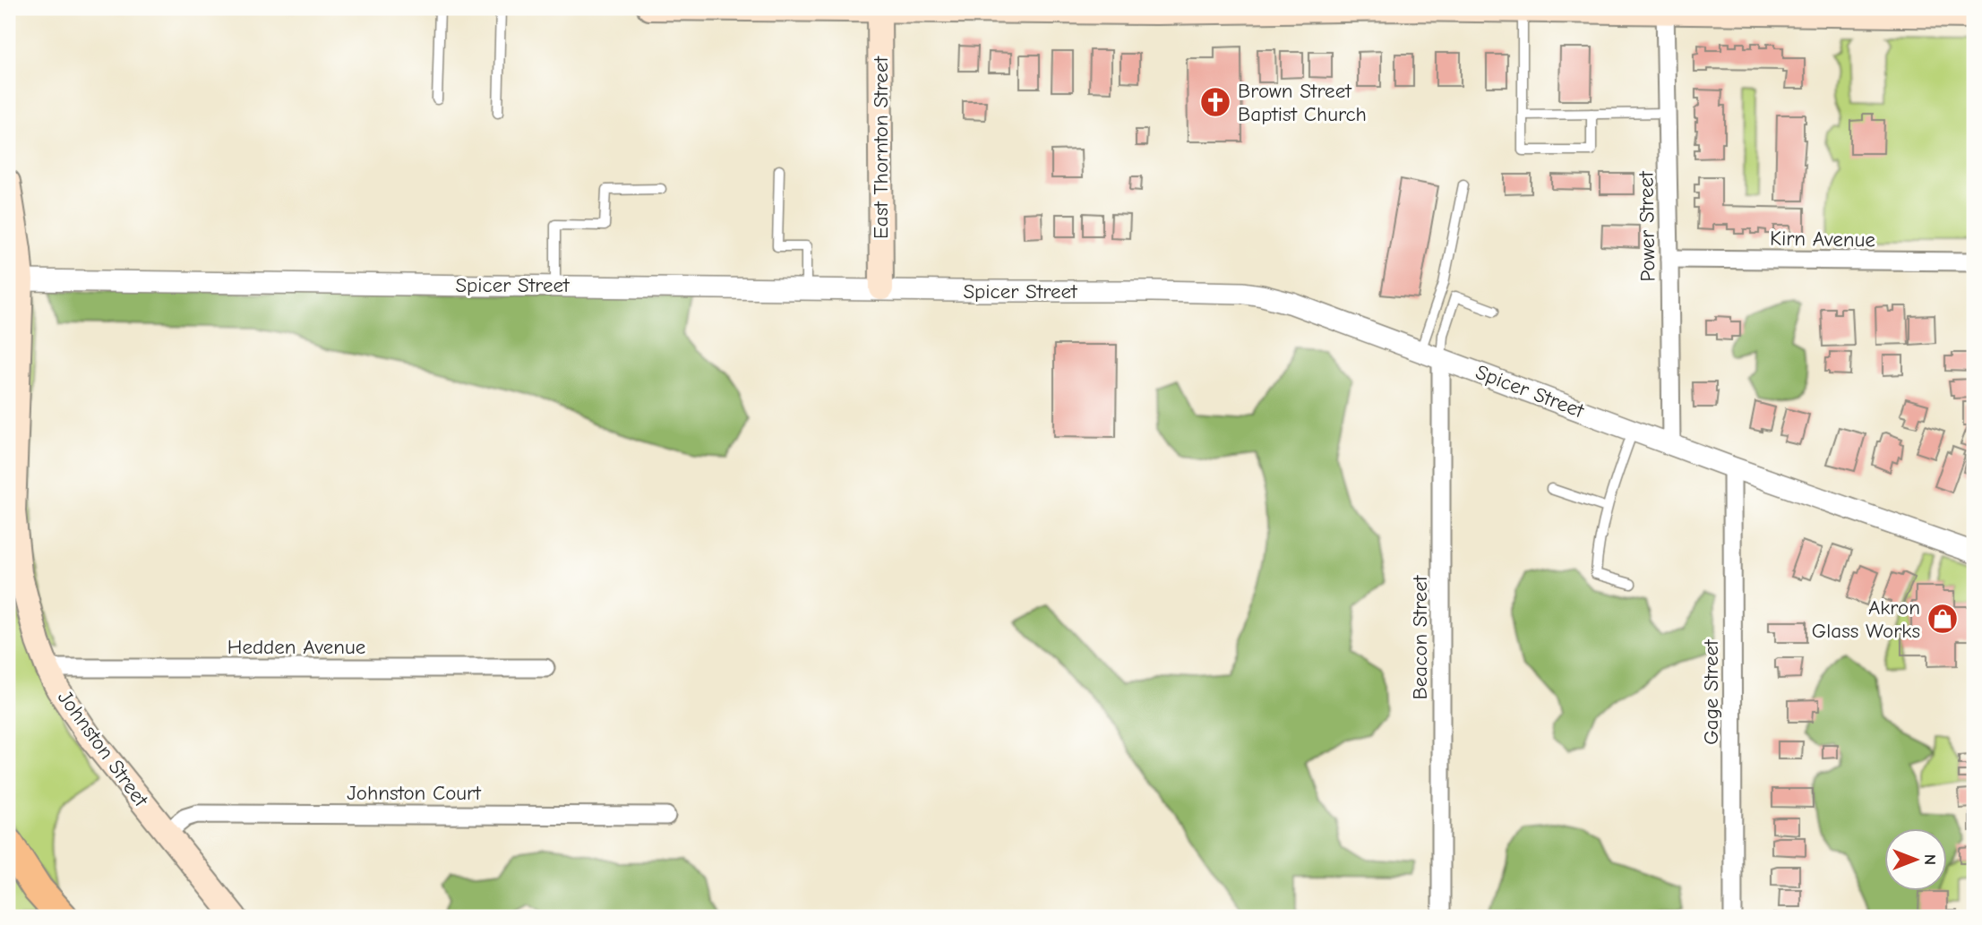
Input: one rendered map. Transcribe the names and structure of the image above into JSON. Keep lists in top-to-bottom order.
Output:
{
  "streets": {
    "main road": ["East Thornton Street", "Johnston Street"],
    "street": [
      "Power Street",
      "Kirn Avenue",
      "Spicer Street",
      "Beacon Street",
      "Hedden Avenue",
      "Gage Street",
      "Johnston Court"
    ]
  },
  "crossings": [
    ["East Thornton Street", "Spicer Street"],
    ["Power Street", "Kirn Avenue"],
    ["Power Street", "Spicer Street"],
    ["Spicer Street", "Beacon Street"],
    ["Spicer Street", "Gage Street"],
    ["Spicer Street", "Johnston Street"],
    ["Hedden Avenue", "Johnston Street"],
    ["Johnston Street", "Johnston Court"]
  ],
  "places": {
    "church": ["Brown Street Baptist Church"],
    "shop": ["Akron Glass Works"]
  },
  "north": "right"
}
